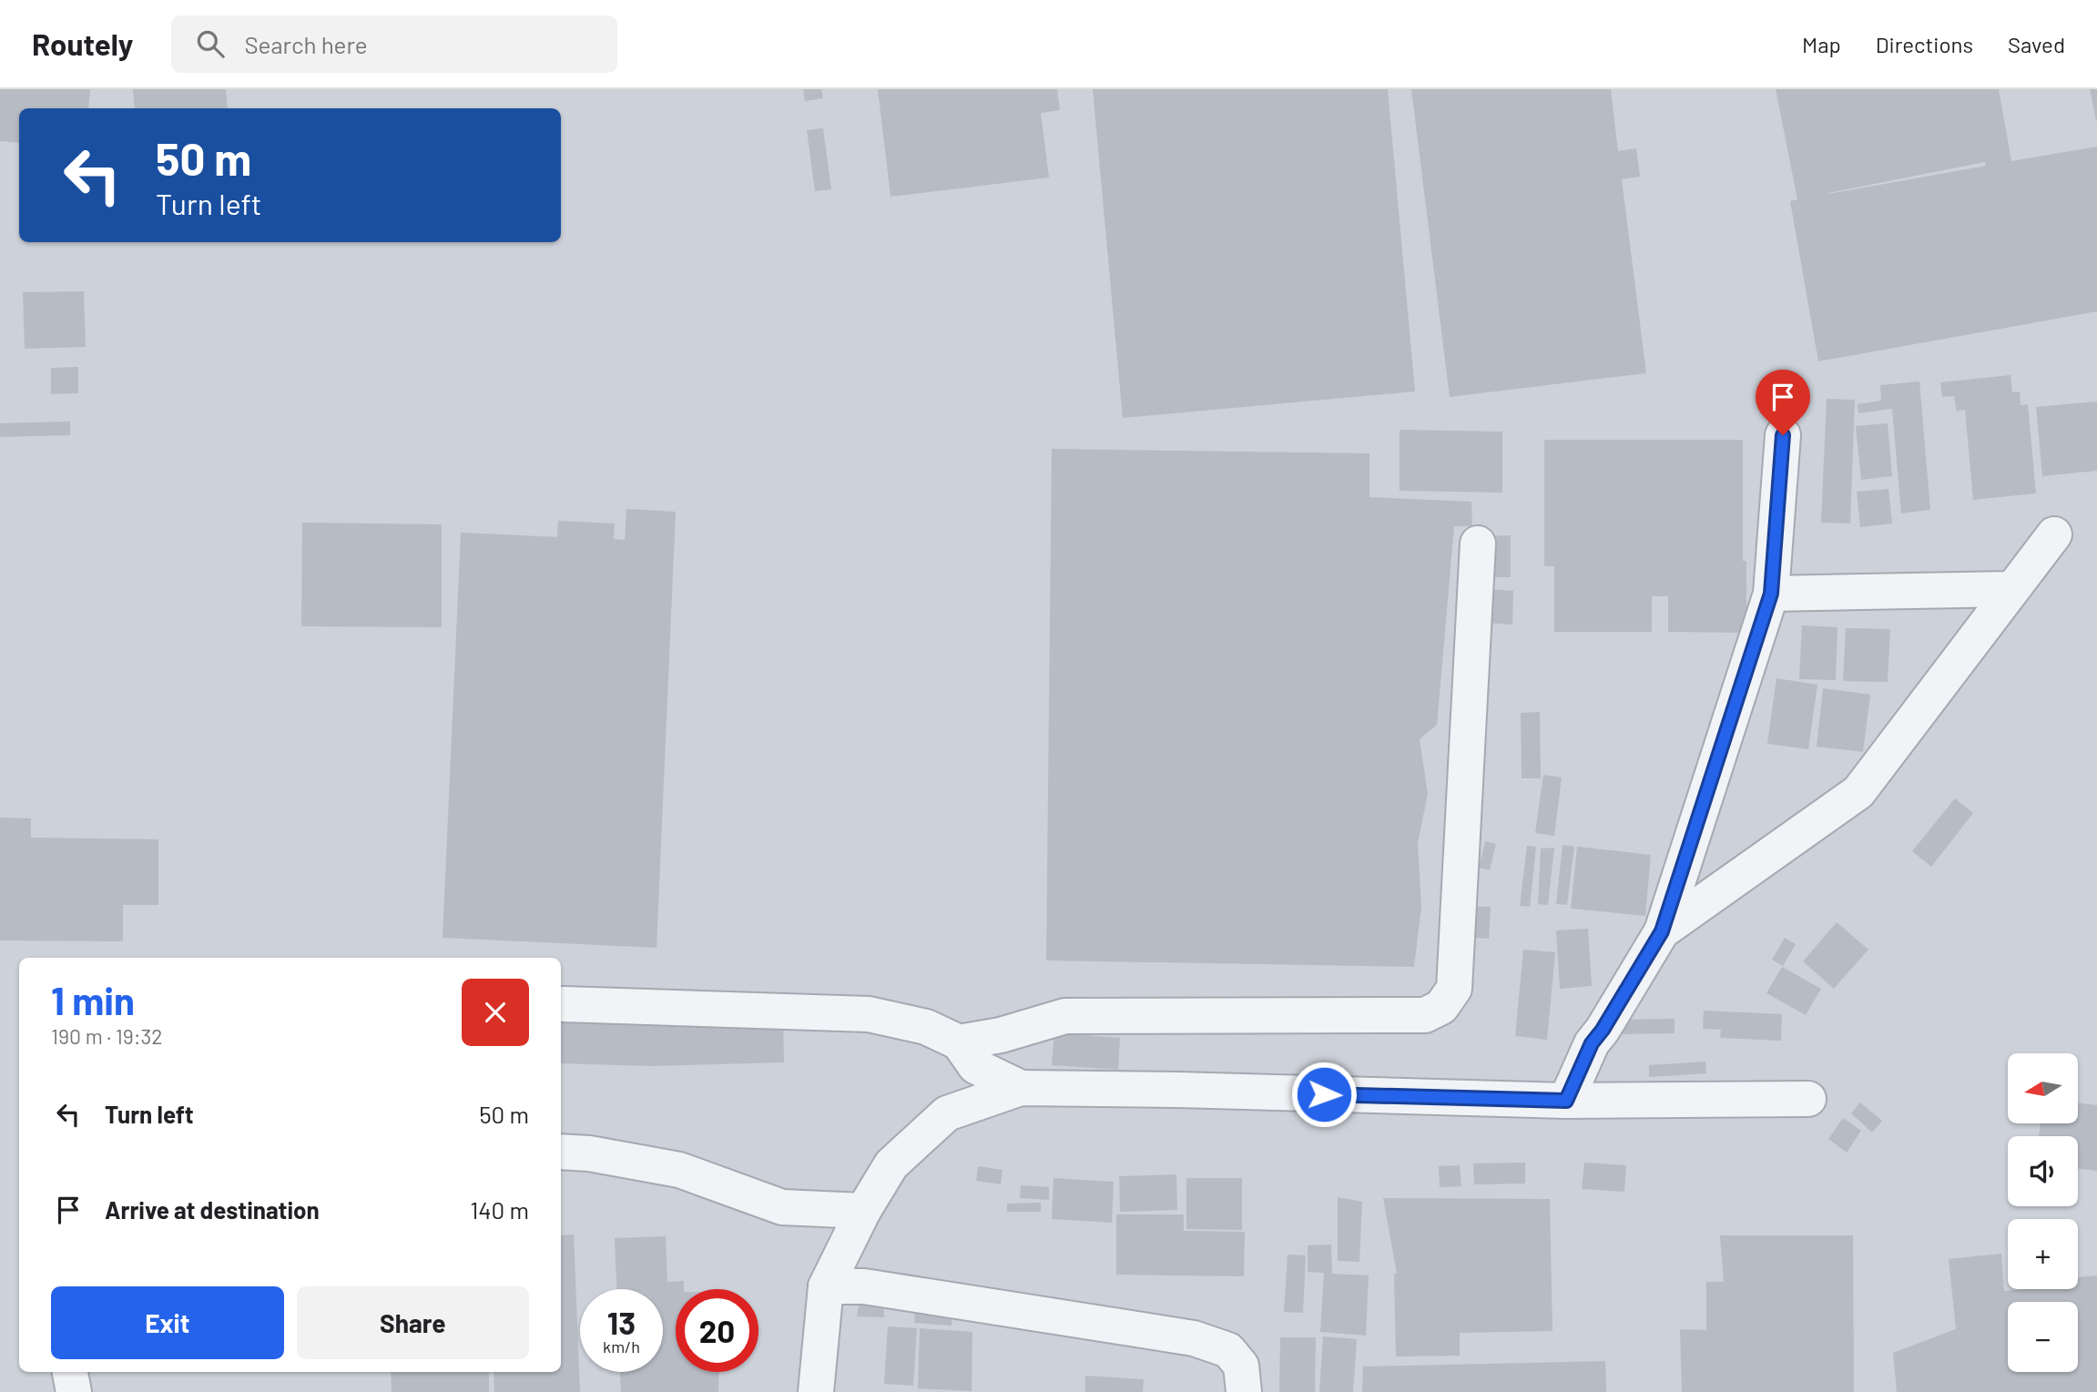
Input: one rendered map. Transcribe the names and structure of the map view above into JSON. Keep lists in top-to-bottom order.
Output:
{
  "north": "left",
  "page": {
    "header": "Routely",
    "search": "Search here",
    "nav": ["Map", "Directions", "Saved"],
    "turn": ["50 m", "Turn left"],
    "heading": ["1 min", "190 m · 19:32"],
    "map_buttons": ["+", "−"],
    "list": [
      {
        "name": "Turn left",
        "value": "50 m"
      },
      {
        "name": "Arrive at destination",
        "value": "140 m"
      }
    ],
    "buttons": ["Exit", "Share"],
    "speed": "13 km/h",
    "limit": "20"
  }
}
